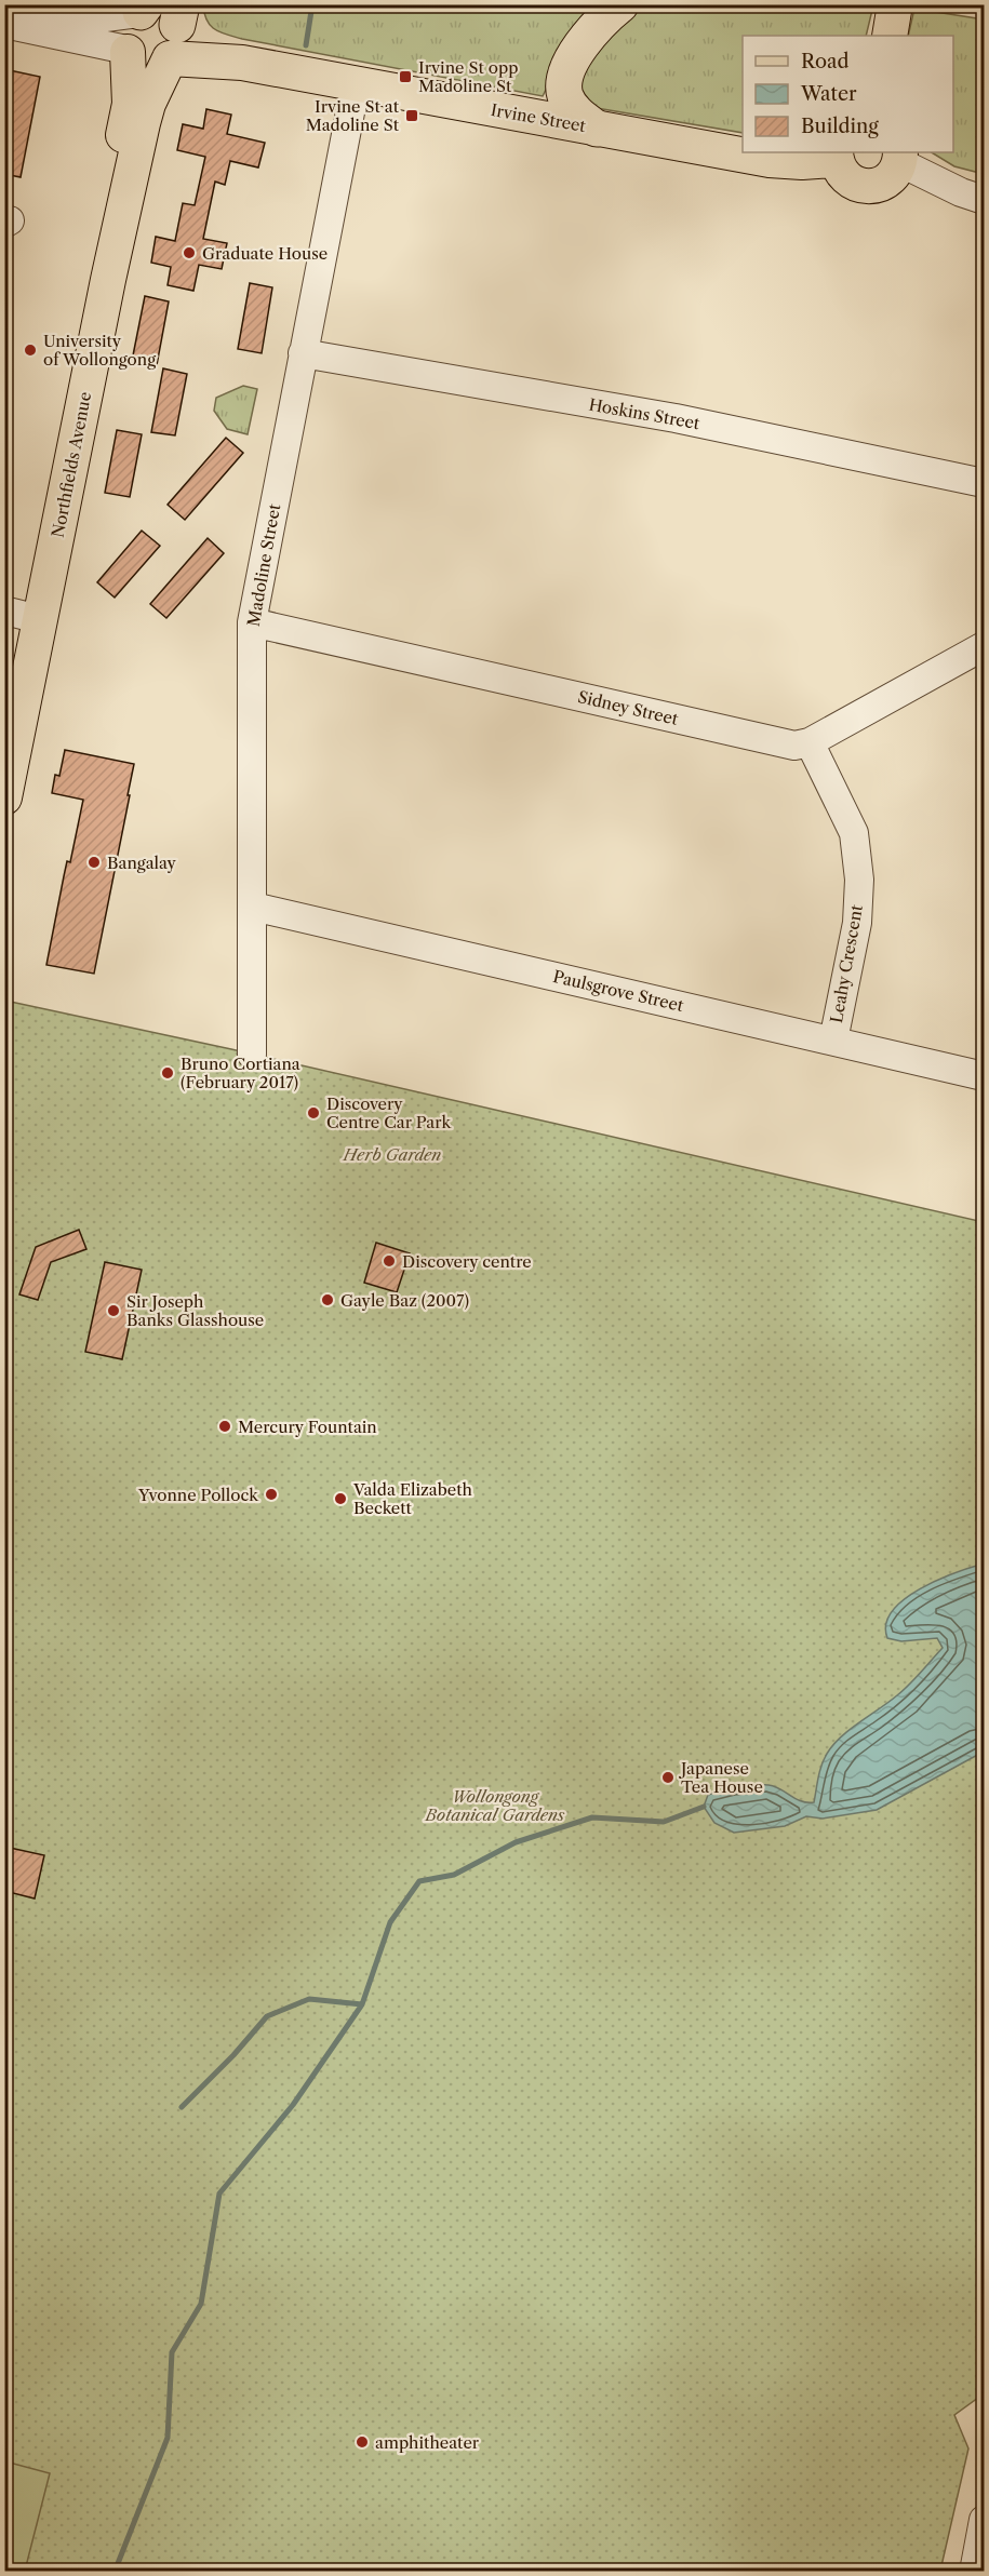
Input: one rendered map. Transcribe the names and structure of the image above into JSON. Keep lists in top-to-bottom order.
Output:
{
  "streets": {
    "main road": ["Irvine Street", "Northfields Avenue"],
    "street": [
      "Hoskins Street",
      "Madoline Street",
      "Sidney Street",
      "Leahy Crescent",
      "Paulsgrove Street"
    ]
  },
  "crossings": [
    ["Irvine Street", "Northfields Avenue"],
    ["Irvine Street", "Madoline Street"],
    ["Hoskins Street", "Madoline Street"],
    ["Madoline Street", "Sidney Street"],
    ["Madoline Street", "Paulsgrove Street"],
    ["Sidney Street", "Leahy Crescent"],
    ["Leahy Crescent", "Paulsgrove Street"]
  ],
  "parks": ["Herb Garden", "Wollongong Botanical Gardens"],
  "places": {
    "transit": ["Irvine St opp Madoline St", "Irvine St at Madoline St"],
    "other": [
      "Graduate House",
      "University of Wollongong",
      "Bangalay",
      "Bruno Cortiana (February 2017)",
      "Discovery Centre Car Park",
      "Discovery centre",
      "Gayle Baz (2007)",
      "Sir Joseph Banks Glasshouse",
      "Mercury Fountain",
      "Yvonne Pollock",
      "Valda Elizabeth Beckett",
      "Japanese Tea House",
      "amphitheater"
    ]
  },
  "legend": ["Road", "Water", "Building"]
}
